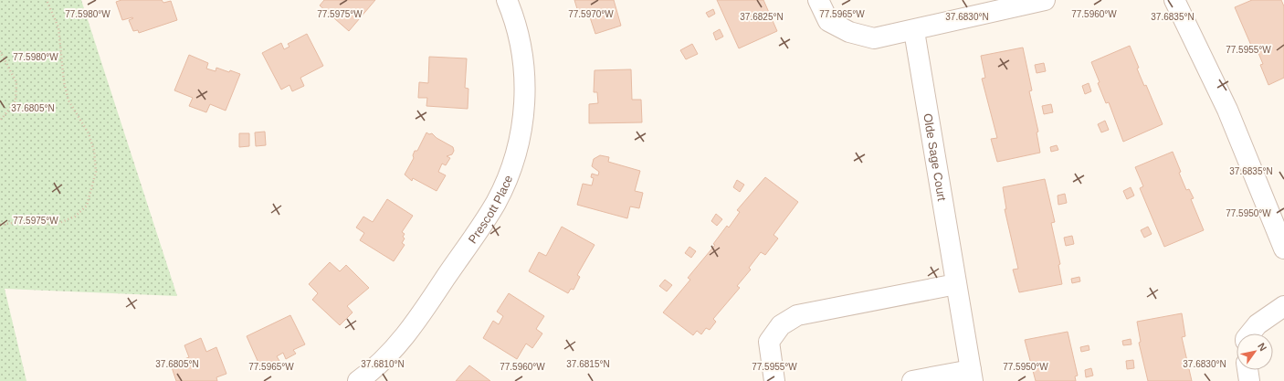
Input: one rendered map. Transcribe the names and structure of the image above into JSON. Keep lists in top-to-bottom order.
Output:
{
  "streets": {
    "street": ["Olde Sage Court", "Prescott Place"]
  },
  "north": "top right",
  "coordinates": [
    "77.5980°W",
    "77.5975°W",
    "77.5965°W",
    "77.5960°W",
    "77.5970°W",
    "37.6825°N",
    "37.6830°N",
    "37.6835°N",
    "77.5955°W",
    "37.6805°N",
    "77.5950°W",
    "37.6810°N",
    "37.6815°N"
  ]
}
